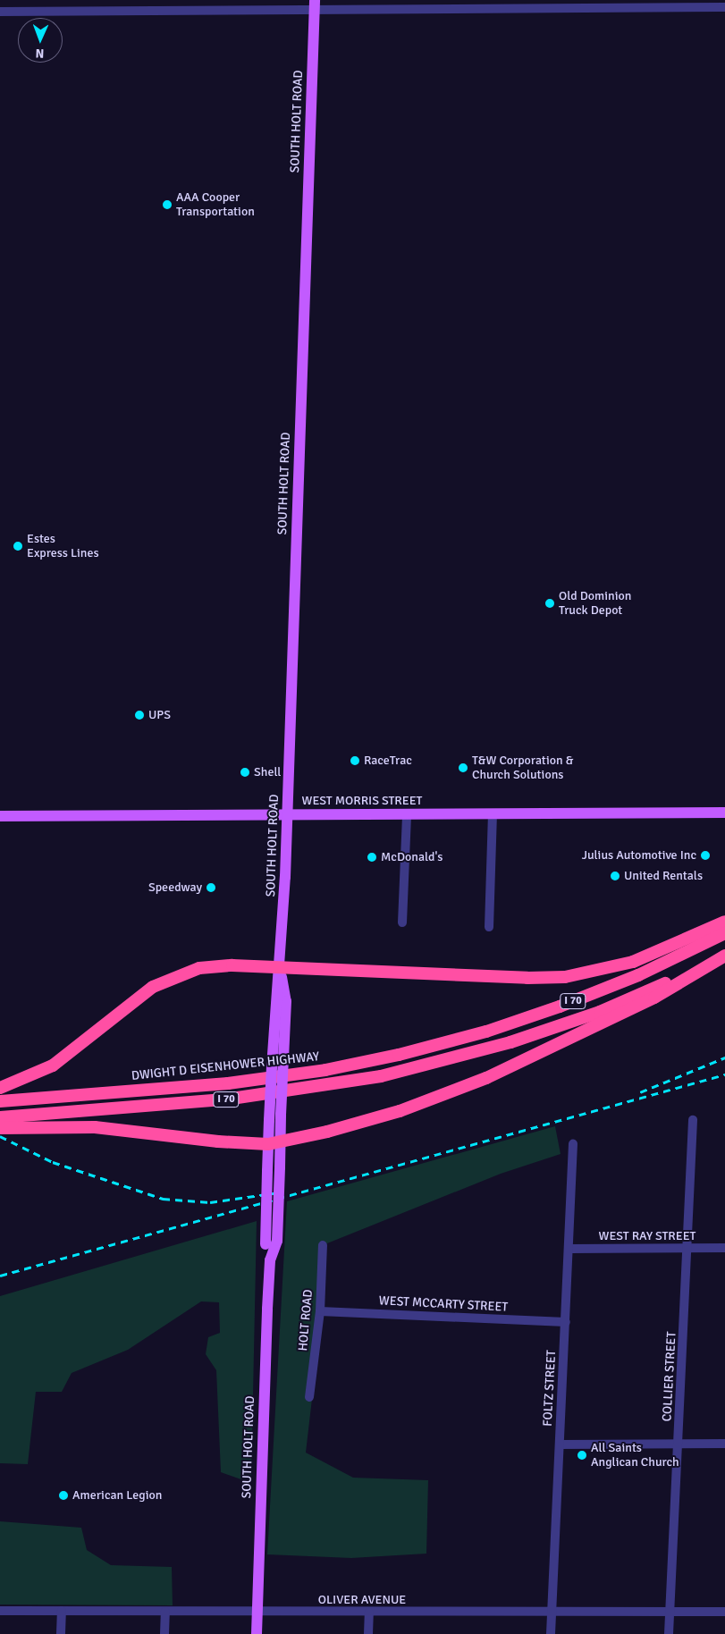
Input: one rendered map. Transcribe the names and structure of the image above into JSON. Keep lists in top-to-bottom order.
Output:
{
  "streets": {
    "highway": ["I 70", "DWIGHT D EISENHOWER HIGHWAY"],
    "main road": ["SOUTH HOLT ROAD", "WEST MORRIS STREET"],
    "street": [
      "WEST RAY STREET",
      "WEST MCCARTY STREET",
      "HOLT ROAD",
      "COLLIER STREET",
      "FOLTZ STREET",
      "OLIVER AVENUE"
    ]
  },
  "crossings": [
    ["SOUTH HOLT ROAD", "WEST MORRIS STREET"],
    ["SOUTH HOLT ROAD", "OLIVER AVENUE"],
    ["WEST RAY STREET", "COLLIER STREET"],
    ["WEST RAY STREET", "FOLTZ STREET"],
    ["WEST MCCARTY STREET", "HOLT ROAD"],
    ["WEST MCCARTY STREET", "FOLTZ STREET"],
    ["COLLIER STREET", "OLIVER AVENUE"],
    ["FOLTZ STREET", "OLIVER AVENUE"]
  ],
  "places": [
    "AAA Cooper Transportation",
    "Estes Express Lines",
    "Old Dominion Truck Depot",
    "UPS",
    "RaceTrac",
    "T&W Corporation & Church Solutions",
    "Shell",
    "Julius Automotive Inc",
    "McDonald's",
    "United Rentals",
    "Speedway",
    "All Saints Anglican Church",
    "American Legion"
  ],
  "north": "bottom"
}
